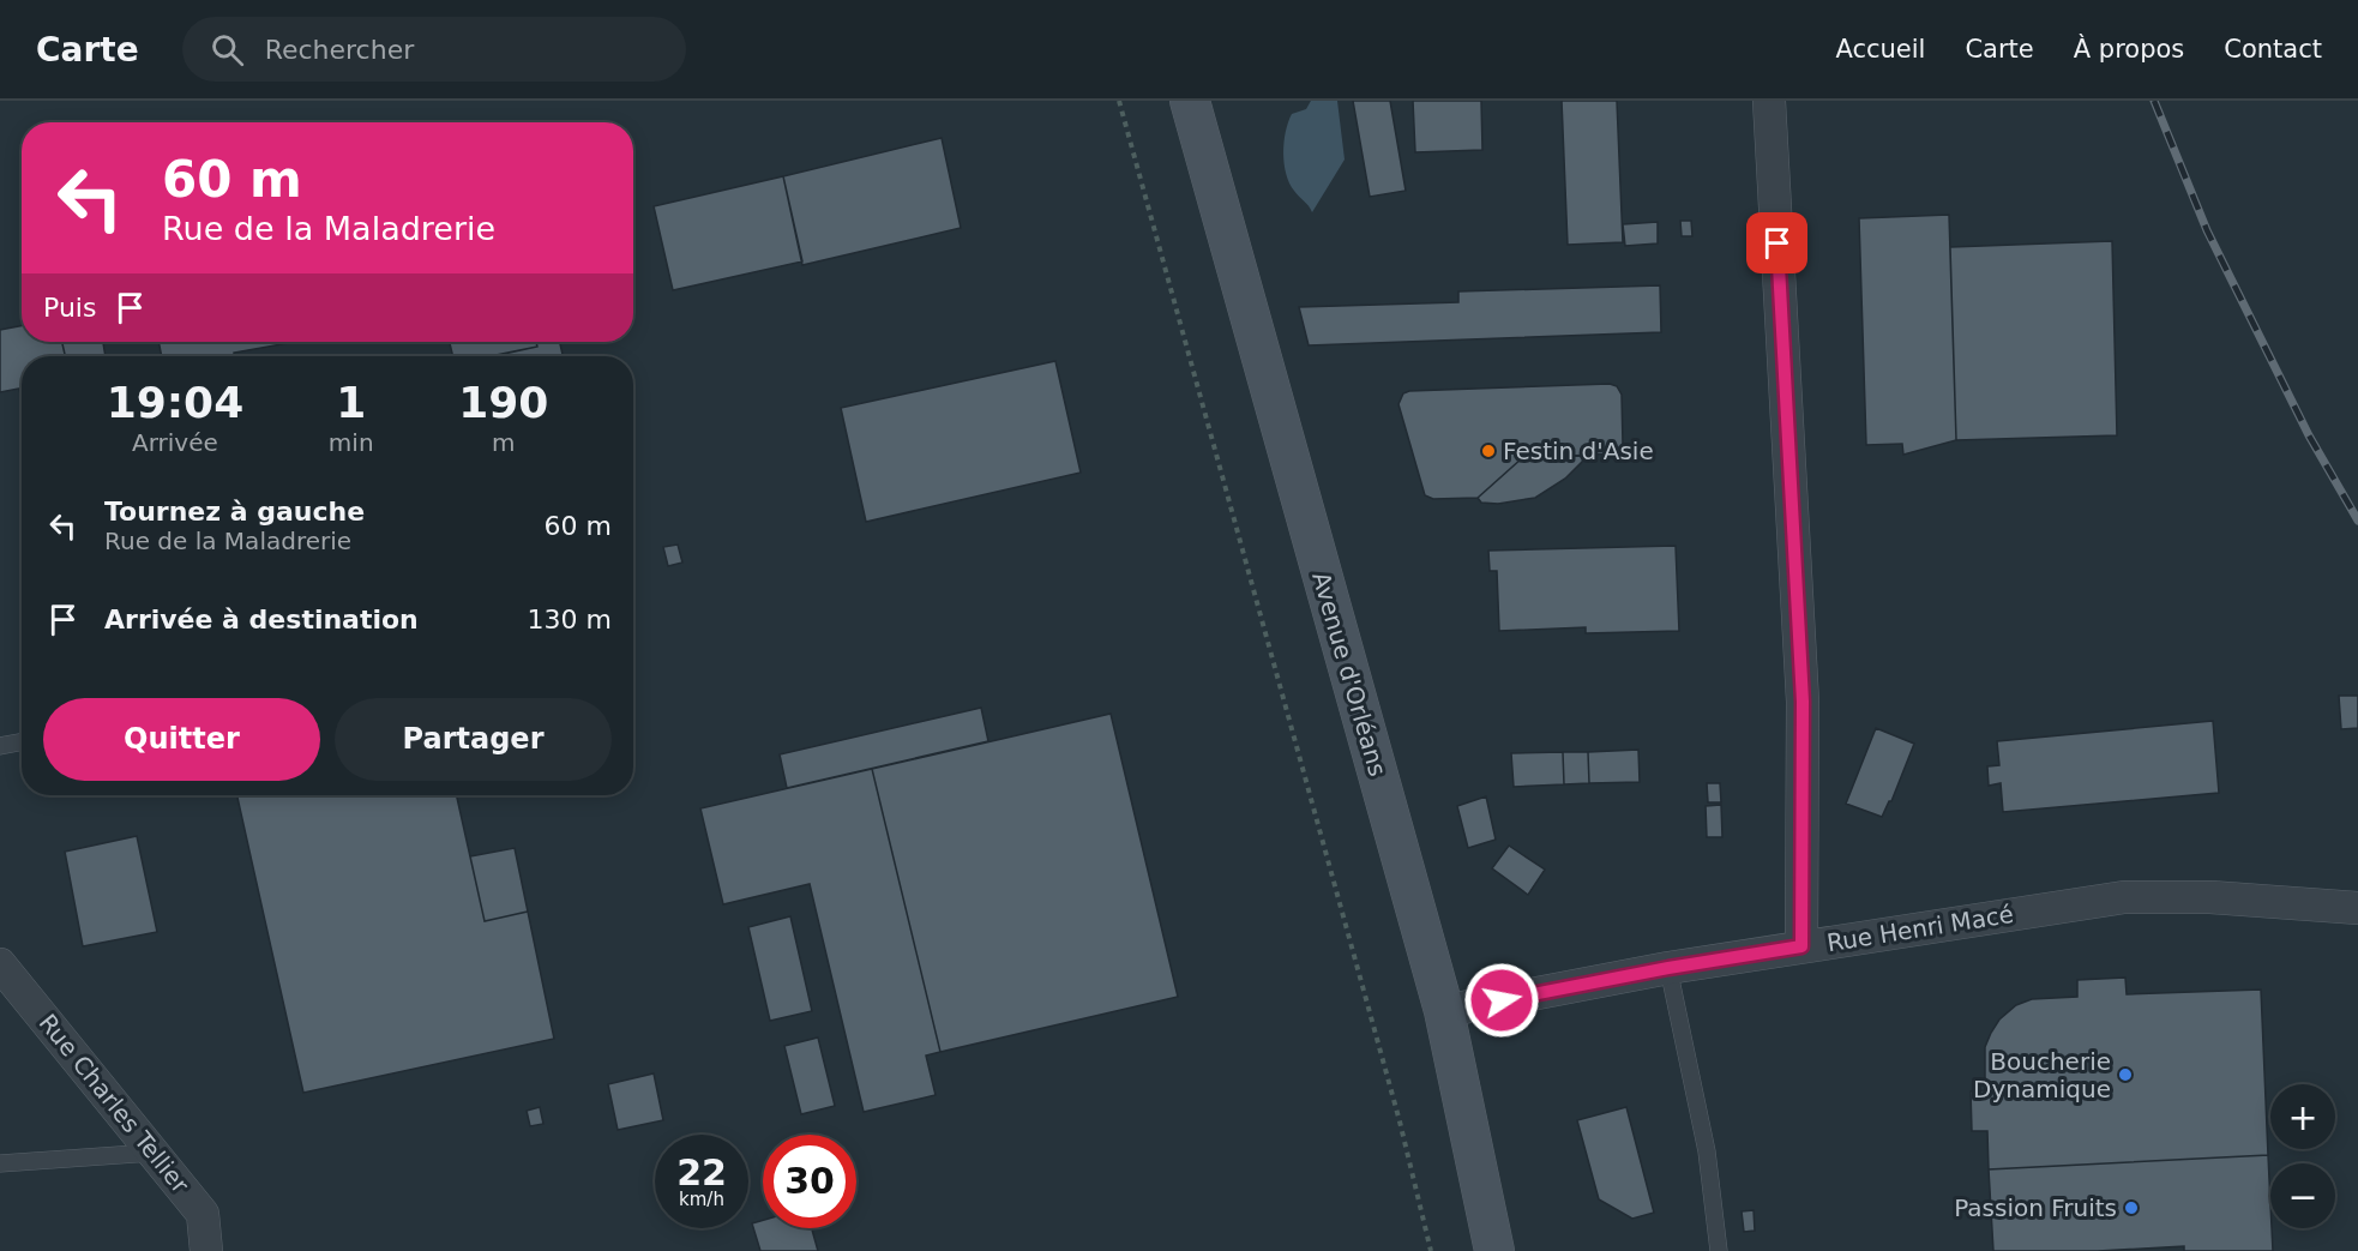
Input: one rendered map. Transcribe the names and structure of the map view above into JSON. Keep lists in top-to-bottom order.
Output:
{
  "streets": {
    "main road": ["Avenue d'Orléans"],
    "street": ["Rue Henri Macé", "Rue Charles Tellier"]
  },
  "crossings": [
    ["Avenue d'Orléans", "Rue Henri Macé"]
  ],
  "places": ["Festin d'Asie", "Boucherie Dynamique", "Passion Fruits"],
  "page": {
    "header": "Carte",
    "search": "Rechercher",
    "nav": [
      "Accueil",
      "Carte",
      "À propos",
      "Contact"
    ],
    "turn": ["60 m", "Rue de la Maladrerie"],
    "then": "Puis",
    "eta": [
      "19:04",
      "Arrivée",
      "1",
      "min",
      "190",
      "m"
    ],
    "list": [
      {
        "name": "Tournez à gauche",
        "note": "Rue de la Maladrerie",
        "value": "60 m"
      },
      {
        "name": "Arrivée à destination",
        "value": "130 m"
      }
    ],
    "buttons": ["Quitter", "Partager"],
    "map_buttons": ["+", "−"],
    "speed": "22 km/h",
    "limit": "30"
  }
}
